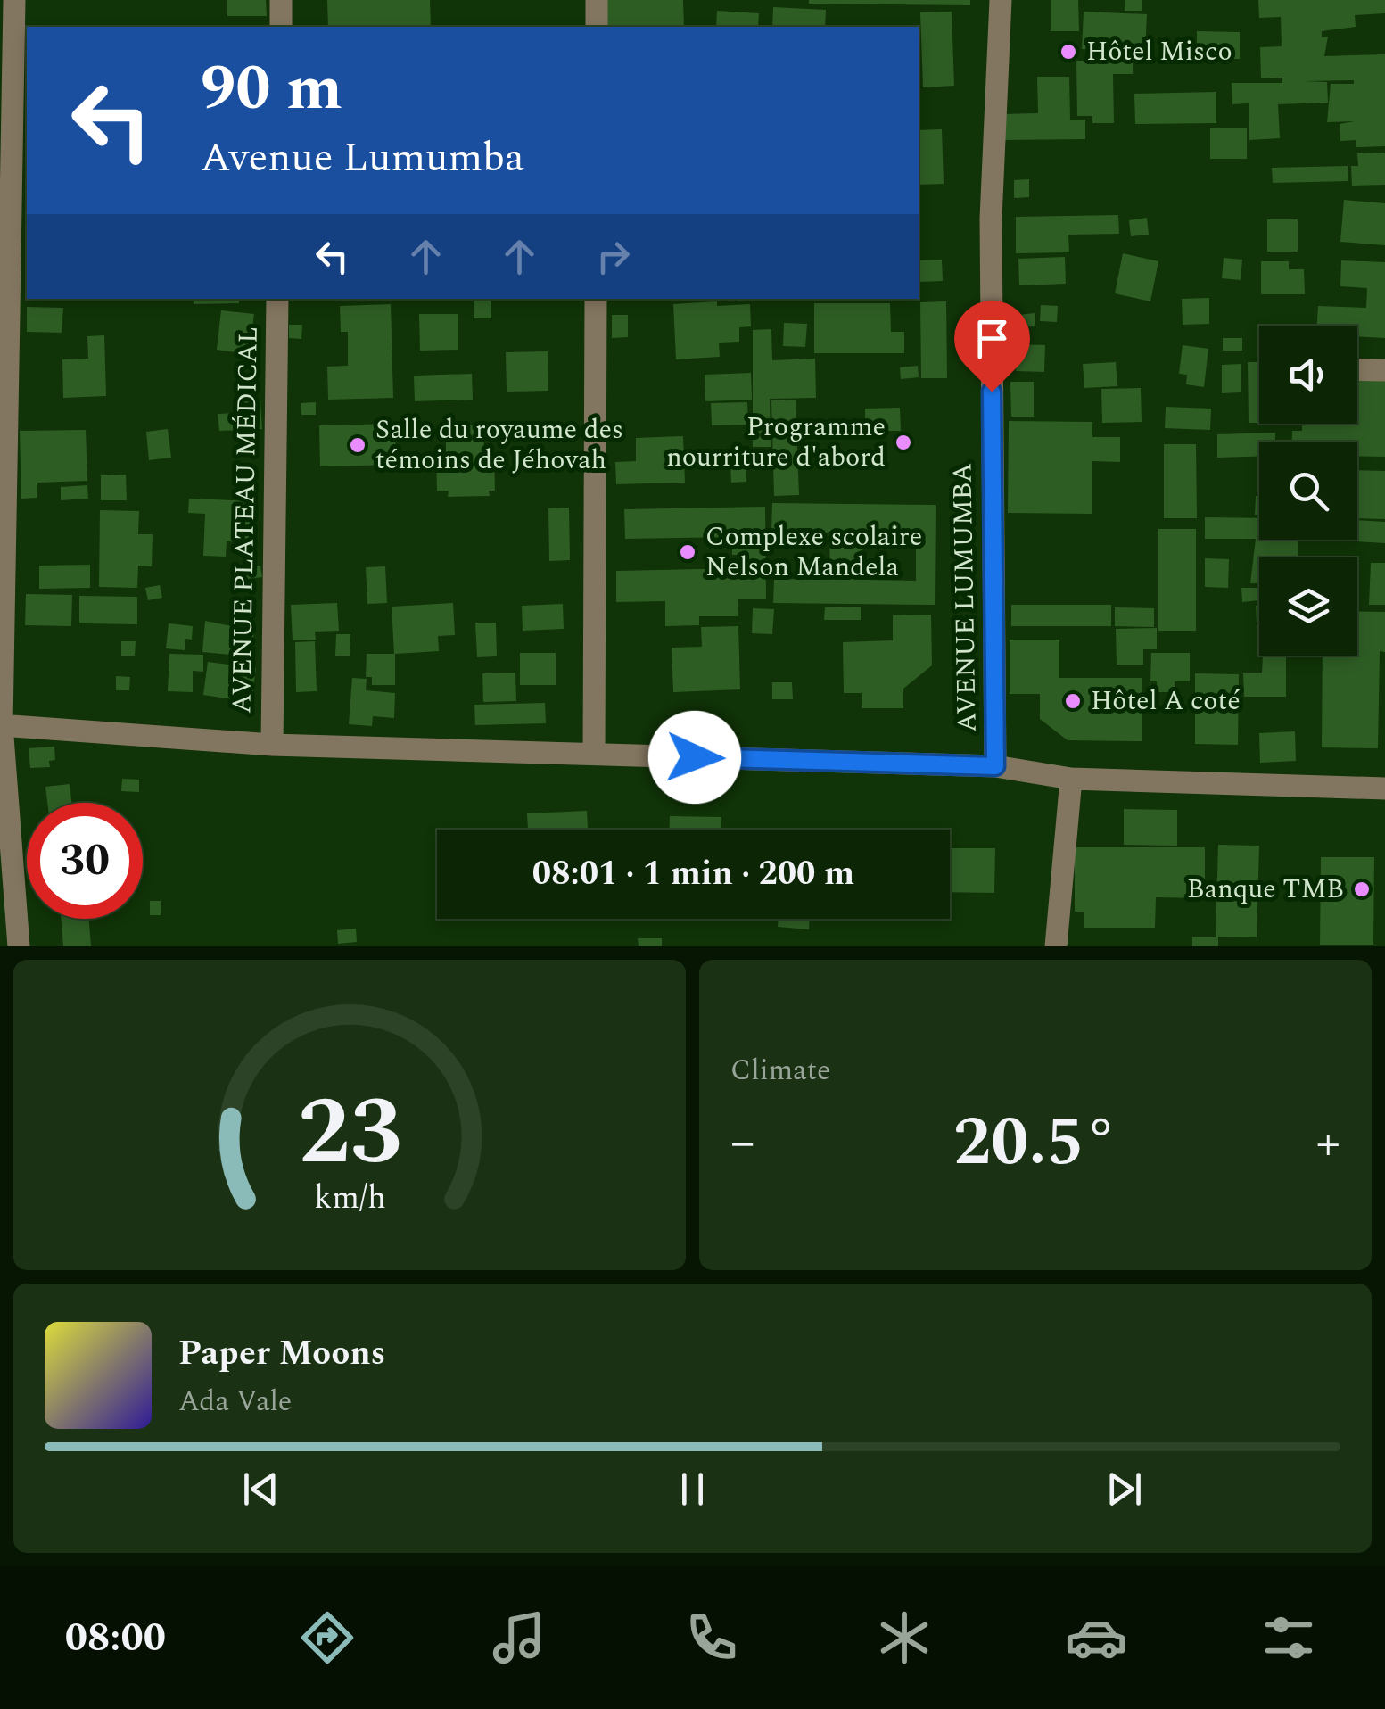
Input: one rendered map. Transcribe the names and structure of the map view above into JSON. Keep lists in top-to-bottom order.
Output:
{
  "streets": {
    "street": ["AVENUE PLATEAU MÉDICAL", "AVENUE LUMUMBA"]
  },
  "places": [
    "Hôtel Misco",
    "Programme nourriture d'abord",
    "Salle du royaume des témoins de Jéhovah",
    "Complexe scolaire Nelson Mandela",
    "Hôtel A coté",
    "Banque TMB"
  ],
  "page": {
    "turn": ["90 m", "Avenue Lumumba"],
    "limit": "30",
    "trip": "08:01 · 1 min · 200 m",
    "tile": "Climate",
    "heat": ["−", "20.5°", "+"],
    "song": ["Paper Moons", "Ada Vale"],
    "tabs": "08:00",
    "gauge": ["23", "km/h"]
  }
}
